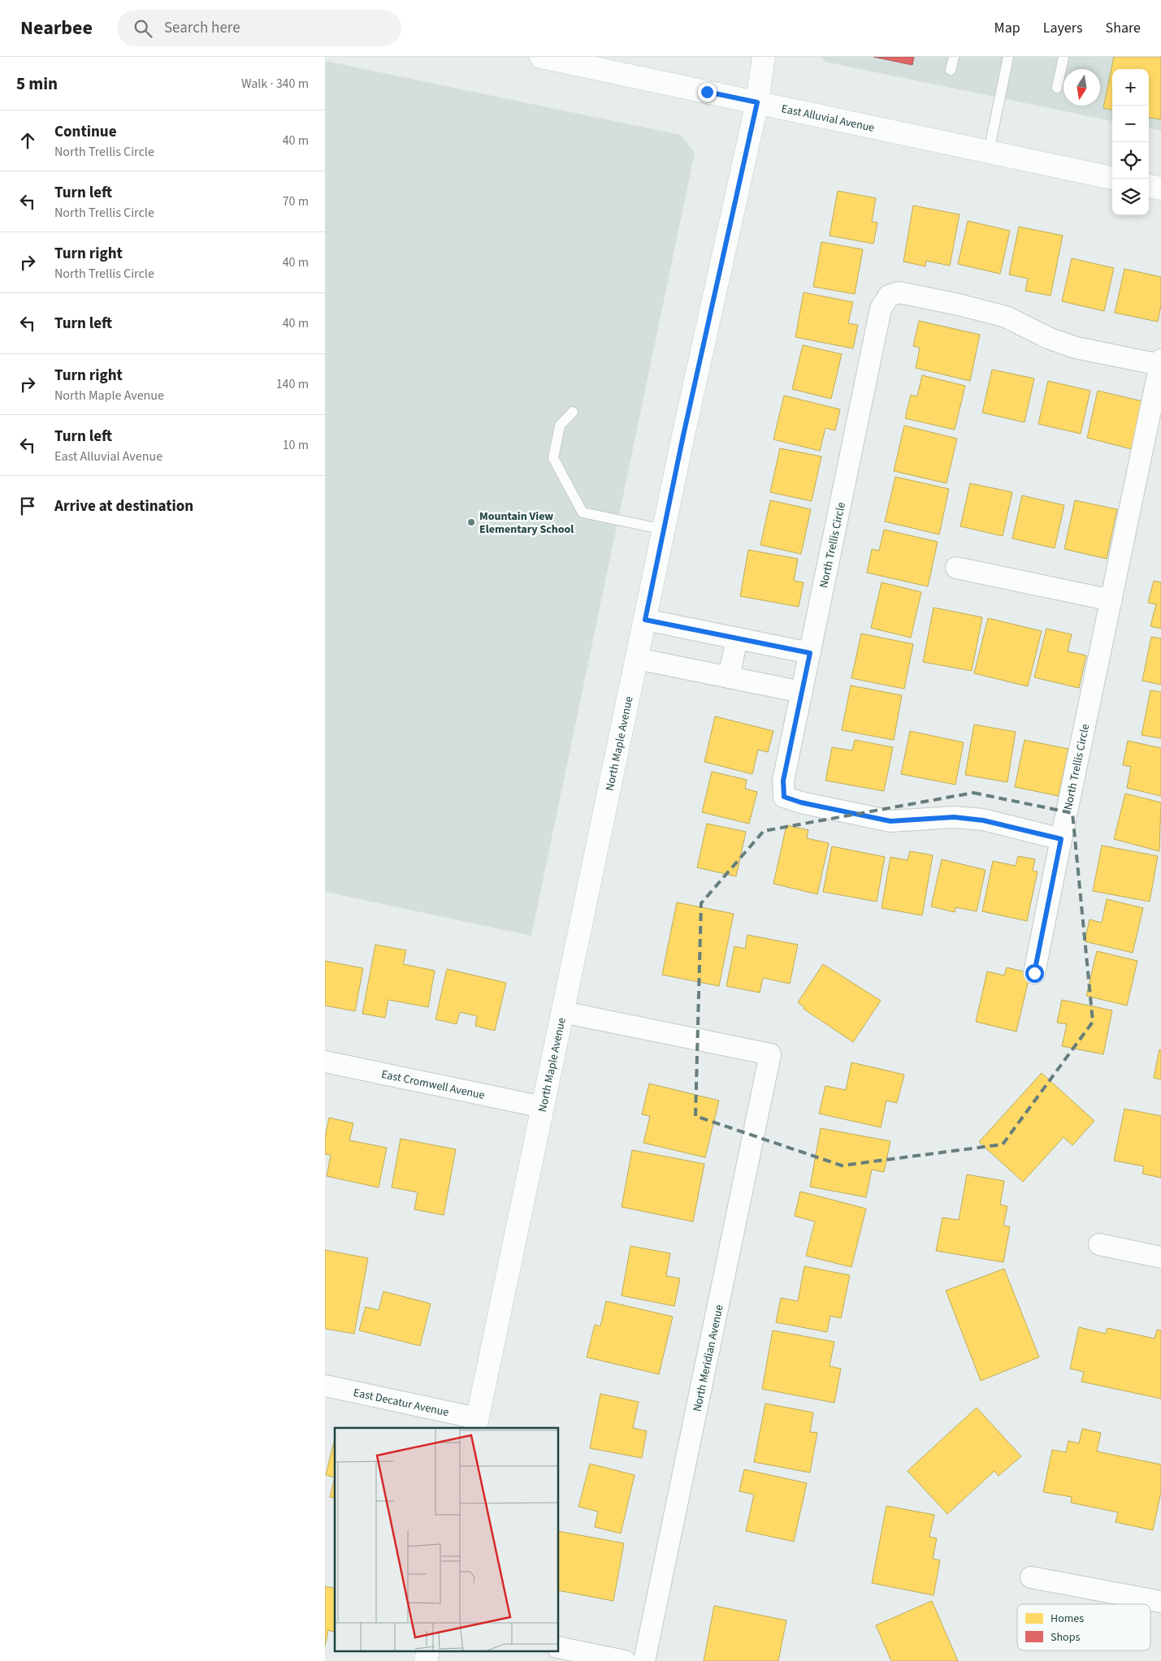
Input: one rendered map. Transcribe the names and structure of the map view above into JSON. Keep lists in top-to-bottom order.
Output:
{
  "streets": {
    "street": [
      "East Alluvial Avenue",
      "North Trellis Circle",
      "North Maple Avenue",
      "East Cromwell Avenue",
      "North Meridian Avenue",
      "East Decatur Avenue"
    ]
  },
  "crossings": [
    ["East Alluvial Avenue", "North Maple Avenue"],
    ["North Maple Avenue", "East Cromwell Avenue"],
    ["North Maple Avenue", "North Meridian Avenue"],
    ["North Maple Avenue", "East Decatur Avenue"]
  ],
  "places": ["Mountain View Elementary School"],
  "legend": ["Homes", "Shops"],
  "north": "bottom",
  "page": {
    "header": "Nearbee",
    "search": "Search here",
    "nav": ["Map", "Layers", "Share"],
    "heading": ["5 min", "Walk · 340 m"],
    "map_buttons": ["+", "−"],
    "list": [
      ["Continue", "North Trellis Circle", "40 m"],
      ["Turn left", "North Trellis Circle", "70 m"],
      ["Turn right", "North Trellis Circle", "40 m"],
      ["Turn left", "40 m"],
      ["Turn right", "North Maple Avenue", "140 m"],
      ["Turn left", "East Alluvial Avenue", "10 m"],
      "Arrive at destination"
    ]
  }
}
